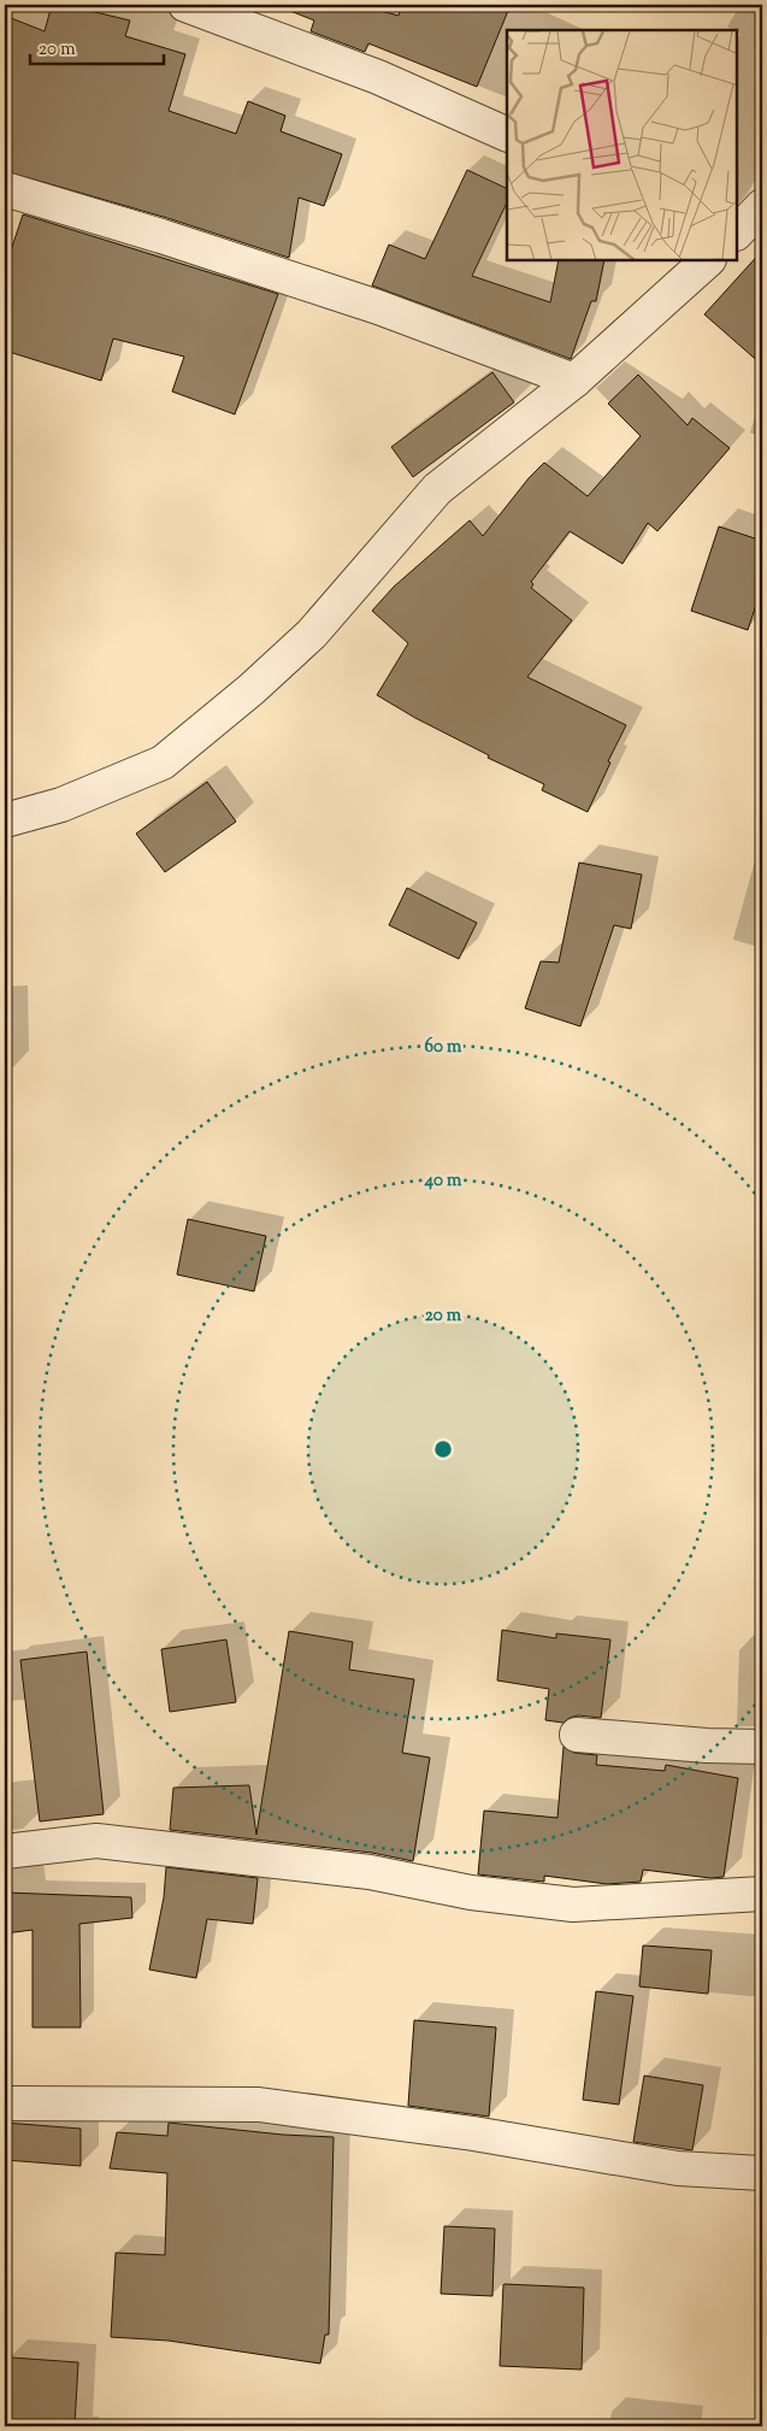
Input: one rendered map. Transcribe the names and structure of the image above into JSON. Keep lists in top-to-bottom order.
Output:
{
  "scale_bar": "20 m",
  "rings": ["60 m", "40 m", "20 m"]
}
